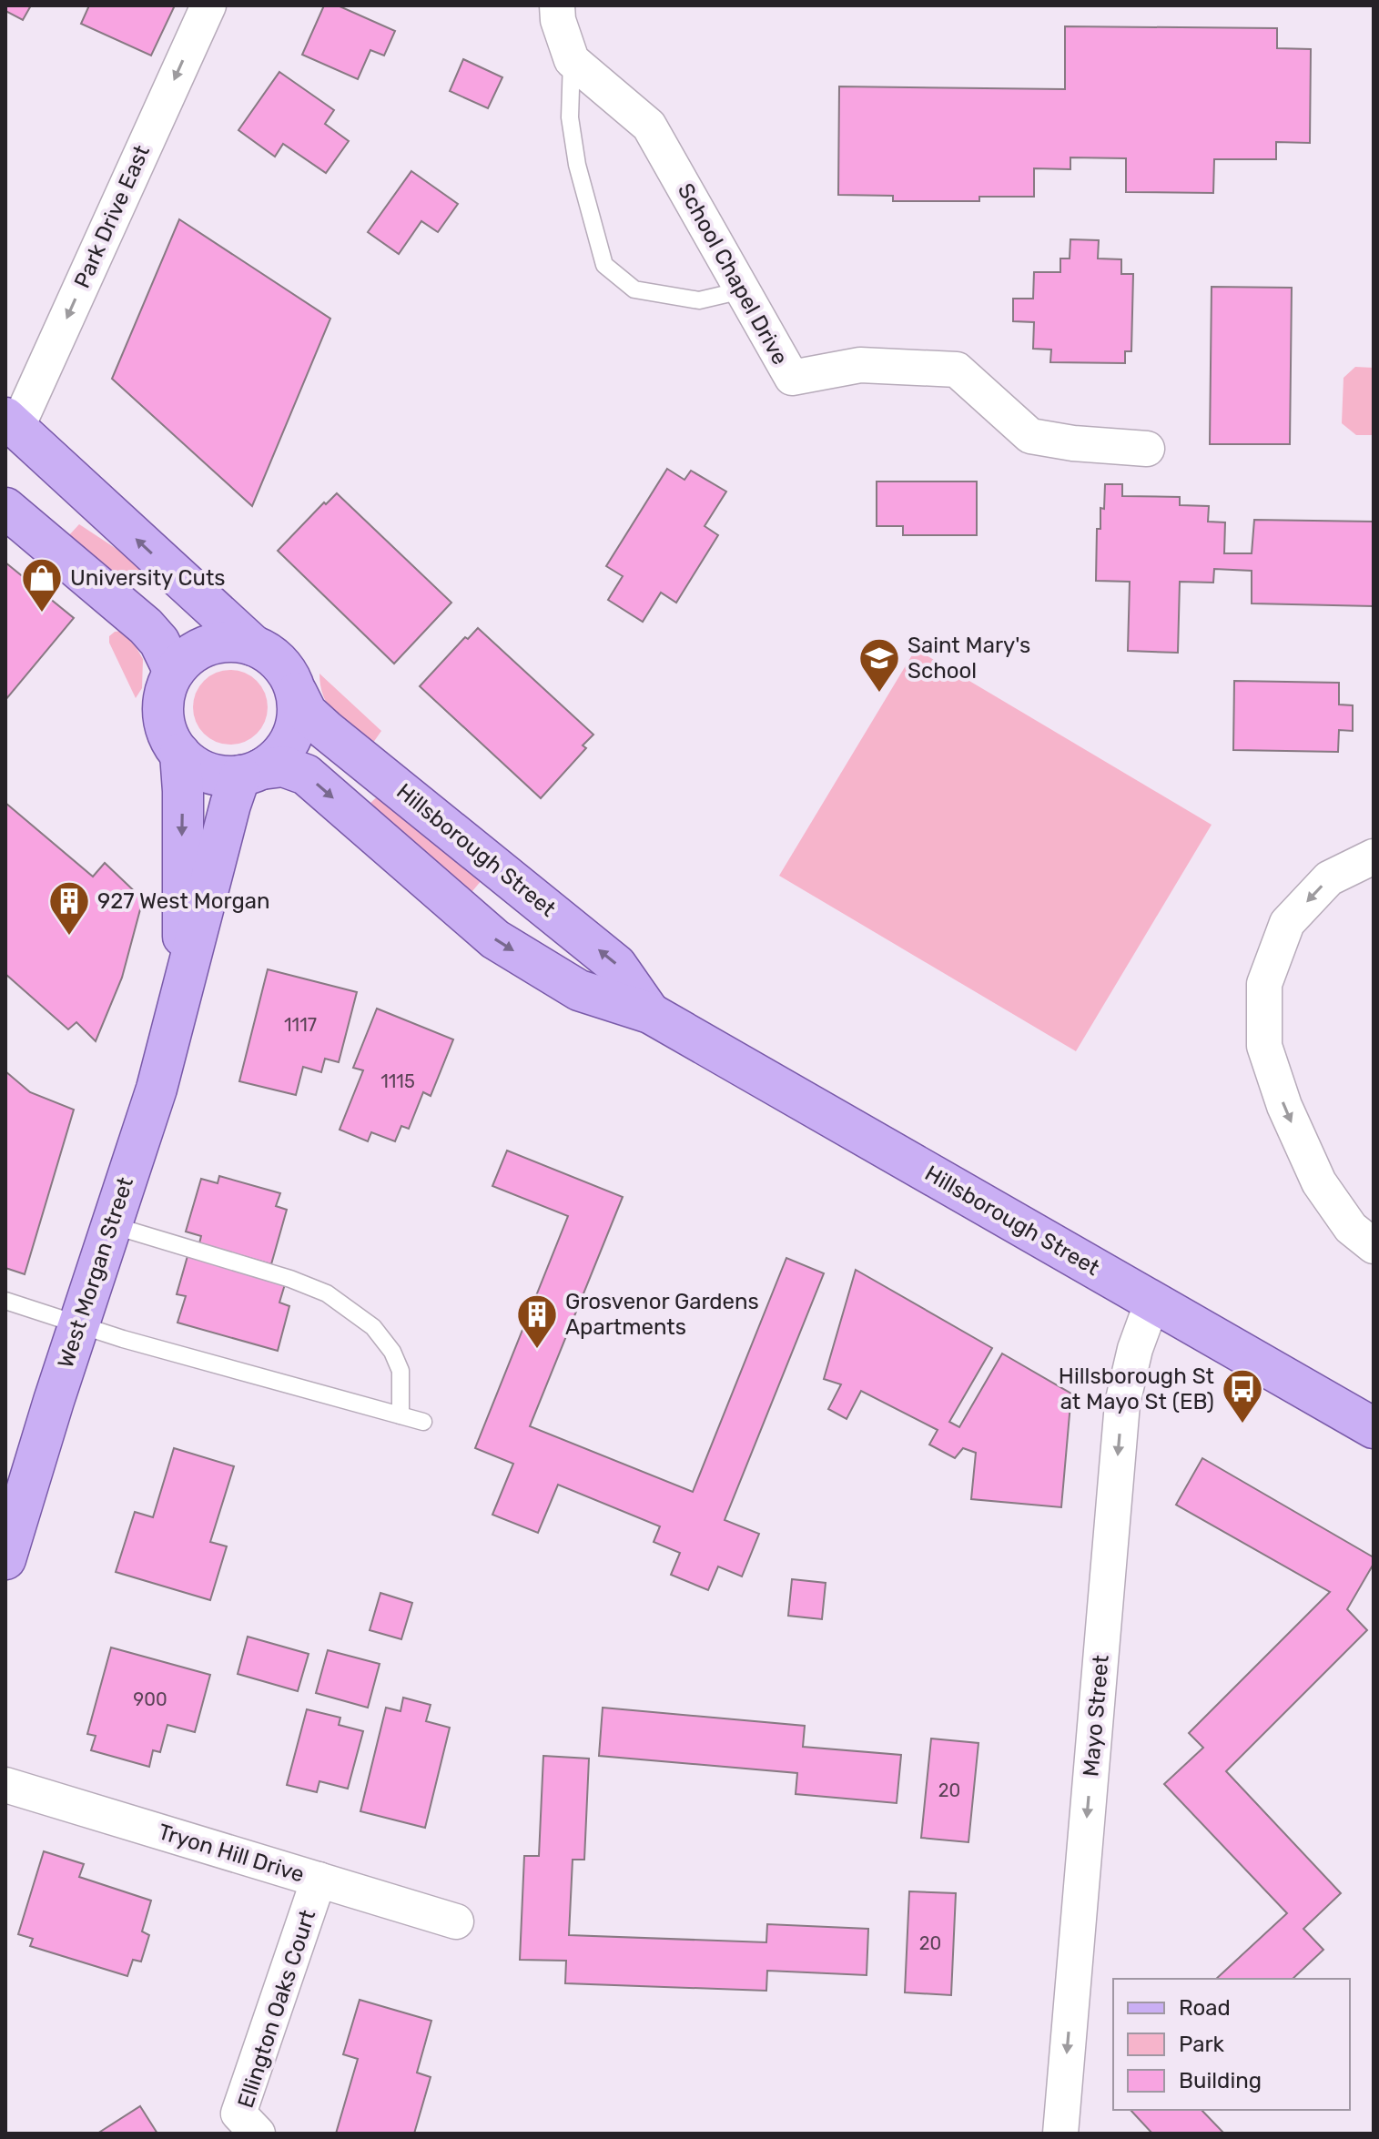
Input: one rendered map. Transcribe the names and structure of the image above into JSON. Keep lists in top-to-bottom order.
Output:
{
  "streets": {
    "main road": ["Hillsborough Street", "West Morgan Street"],
    "street": [
      "Park Drive East",
      "School Chapel Drive",
      "Mayo Street",
      "Tryon Hill Drive",
      "Ellington Oaks Court"
    ]
  },
  "crossings": [
    ["Hillsborough Street", "West Morgan Street"],
    ["Hillsborough Street", "Mayo Street"],
    ["Tryon Hill Drive", "Ellington Oaks Court"]
  ],
  "one_way": ["Park Drive East", "Mayo Street"],
  "places": {
    "shop": ["University Cuts"],
    "school or university": ["Saint Mary's School"],
    "building": ["927 West Morgan", "Grosvenor Gardens Apartments"],
    "bus stop": ["Hillsborough St at Mayo St (EB)"]
  },
  "house_numbers": [
    "1117",
    "1115",
    "900",
    "20",
    "20"
  ],
  "legend": ["Road", "Park", "Building"]
}
